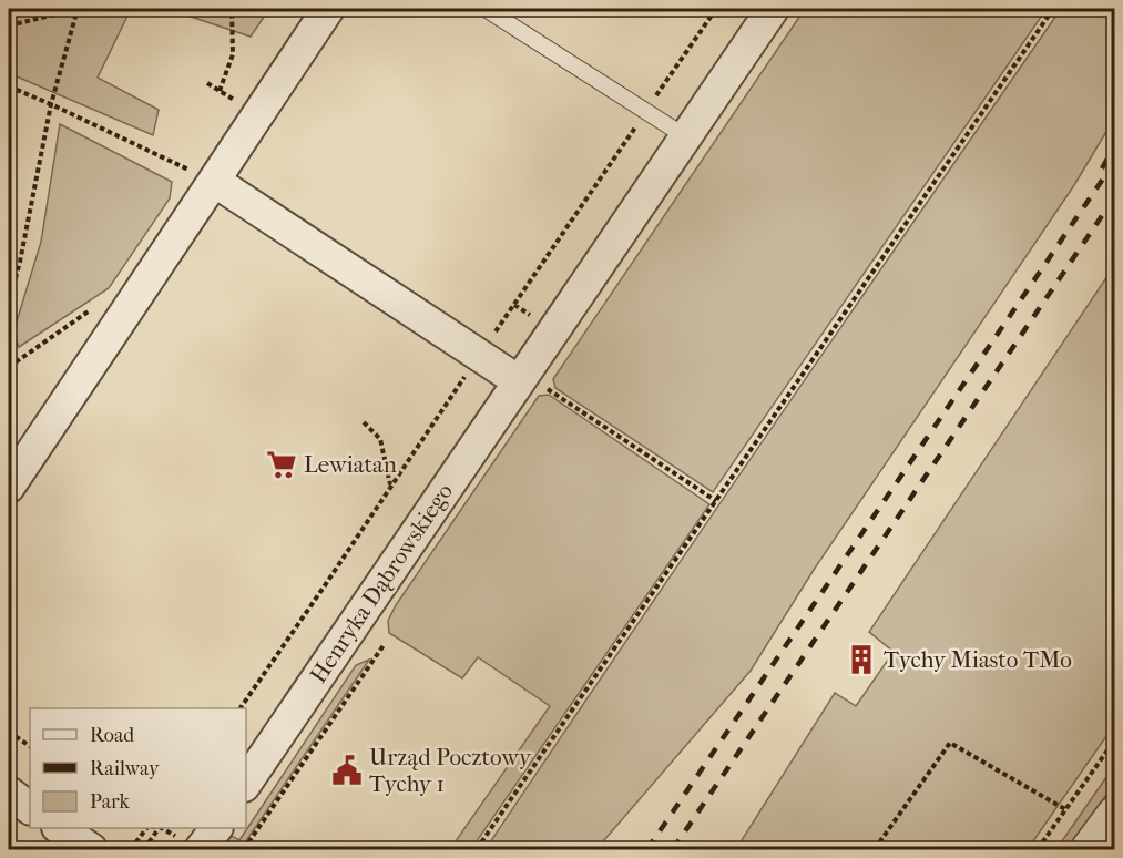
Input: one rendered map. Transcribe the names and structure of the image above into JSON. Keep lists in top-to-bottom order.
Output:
{
  "streets": {
    "street": ["Henryka Dąbrowskiego"]
  },
  "places": {
    "supermarket": ["Lewiatan"],
    "building": ["Tychy Miasto TMo"],
    "public building": ["Urząd Pocztowy Tychy 1"]
  },
  "legend": ["Road", "Railway", "Park"]
}
